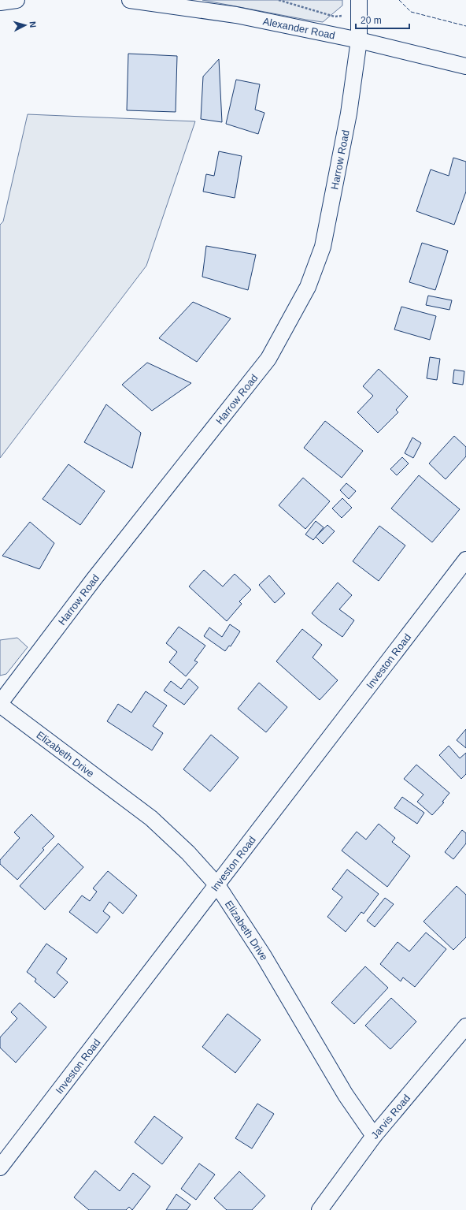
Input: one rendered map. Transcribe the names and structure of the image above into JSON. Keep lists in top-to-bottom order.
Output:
{
  "streets": {
    "street": [
      "Alexander Road",
      "Harrow Road",
      "Investon Road",
      "Elizabeth Drive",
      "Jarvis Road"
    ]
  },
  "crossings": [
    ["Alexander Road", "Harrow Road"],
    ["Harrow Road", "Elizabeth Drive"],
    ["Investon Road", "Elizabeth Drive"],
    ["Elizabeth Drive", "Jarvis Road"]
  ],
  "scale_bar": "20 m",
  "north": "right"
}
